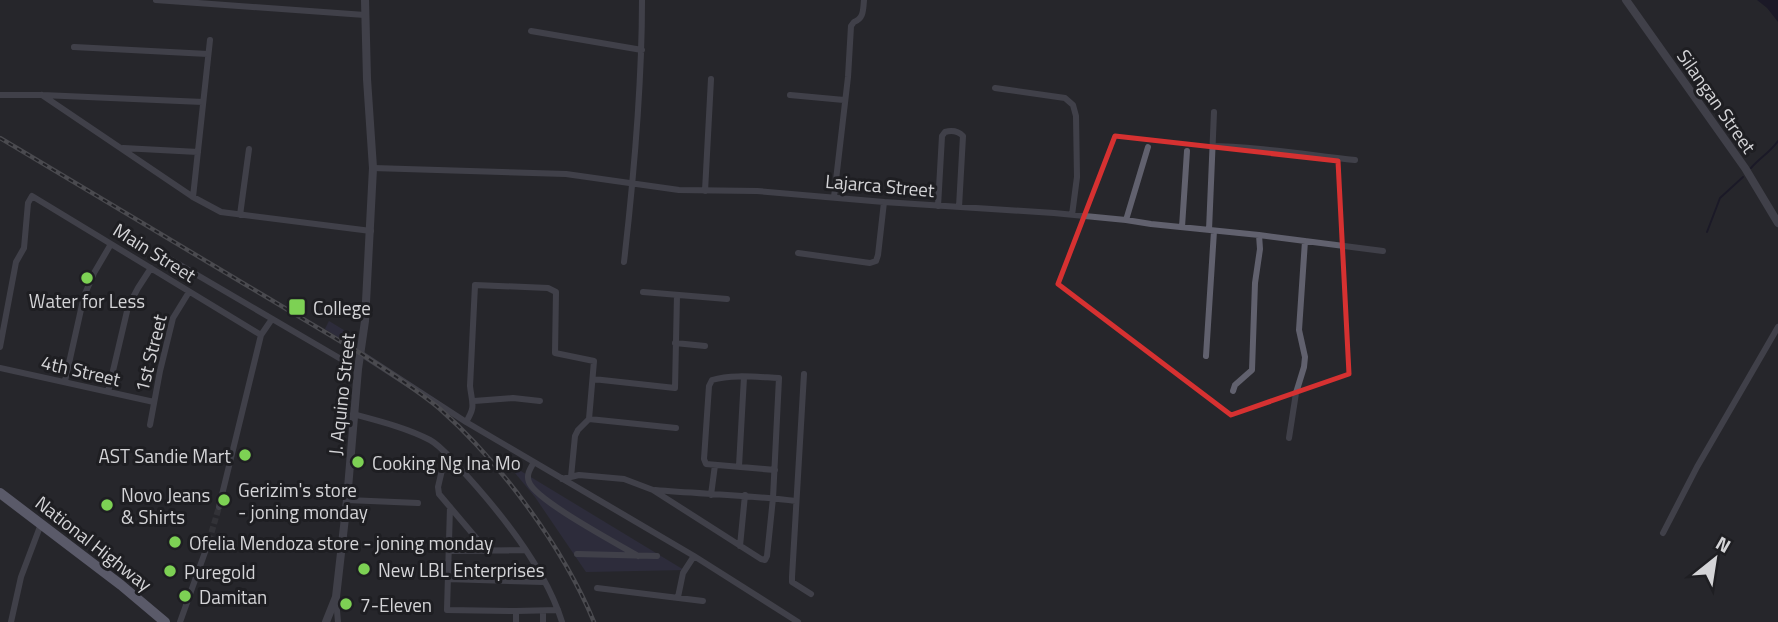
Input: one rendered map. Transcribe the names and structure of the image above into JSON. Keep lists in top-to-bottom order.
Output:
{
  "streets": {
    "main road": ["National Highway"],
    "street": [
      "Silangan Street",
      "Lajarca Street",
      "Main Street",
      "1st Street",
      "4th Street",
      "J. Aquino Street"
    ]
  },
  "crossings": [
    ["Lajarca Street", "J. Aquino Street"],
    ["Main Street", "1st Street"],
    ["1st Street", "4th Street"]
  ],
  "places": {
    "other": [
      "Water for Less",
      "AST Sandie Mart",
      "Cooking Ng Ina Mo",
      "Gerizim's store - joning monday",
      "Novo Jeans & Shirts",
      "Ofelia Mendoza store - joning monday",
      "New LBL Enterprises",
      "Puregold",
      "Damitan",
      "7-Eleven"
    ],
    "transit": ["College"]
  },
  "north": "top right"
}
